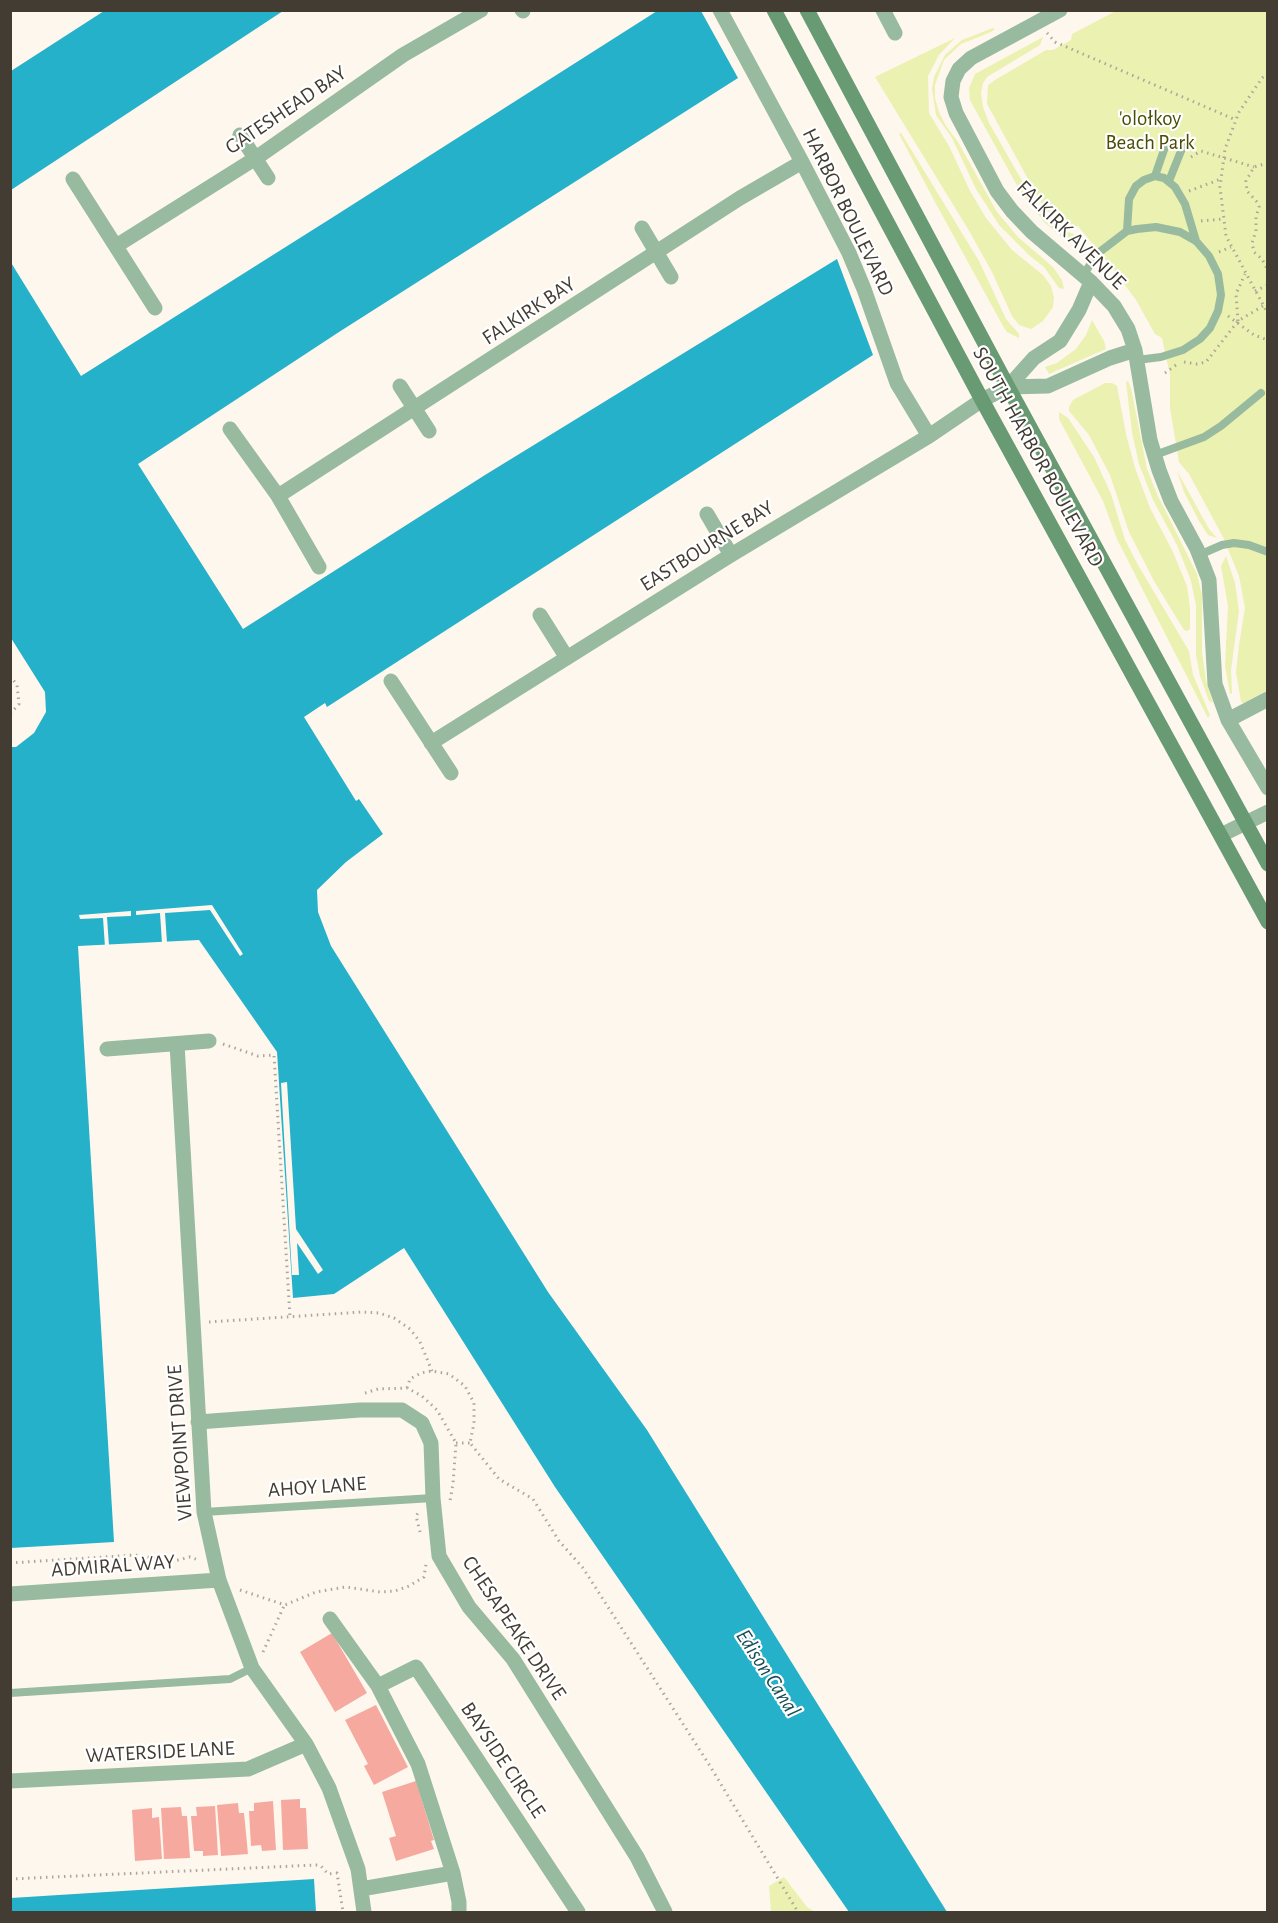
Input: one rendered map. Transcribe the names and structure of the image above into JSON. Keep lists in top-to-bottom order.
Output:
{
  "streets": {
    "main road": ["SOUTH HARBOR BOULEVARD"],
    "street": [
      "GATESHEAD BAY",
      "HARBOR BOULEVARD",
      "FALKIRK AVENUE",
      "FALKIRK BAY",
      "EASTBOURNE BAY",
      "VIEWPOINT DRIVE",
      "ADMIRAL WAY",
      "CHESAPEAKE DRIVE",
      "WATERSIDE LANE",
      "BAYSIDE CIRCLE"
    ],
    "lane": ["AHOY LANE"]
  },
  "crossings": [
    ["HARBOR BOULEVARD", "FALKIRK BAY"],
    ["HARBOR BOULEVARD", "EASTBOURNE BAY"],
    ["FALKIRK AVENUE", "EASTBOURNE BAY"],
    ["SOUTH HARBOR BOULEVARD", "EASTBOURNE BAY"],
    ["VIEWPOINT DRIVE", "AHOY LANE"],
    ["VIEWPOINT DRIVE", "ADMIRAL WAY"],
    ["VIEWPOINT DRIVE", "CHESAPEAKE DRIVE"],
    ["VIEWPOINT DRIVE", "WATERSIDE LANE"],
    ["AHOY LANE", "CHESAPEAKE DRIVE"]
  ],
  "water": ["Edison Canal"],
  "parks": ["'olołkoy Beach Park"]
}
